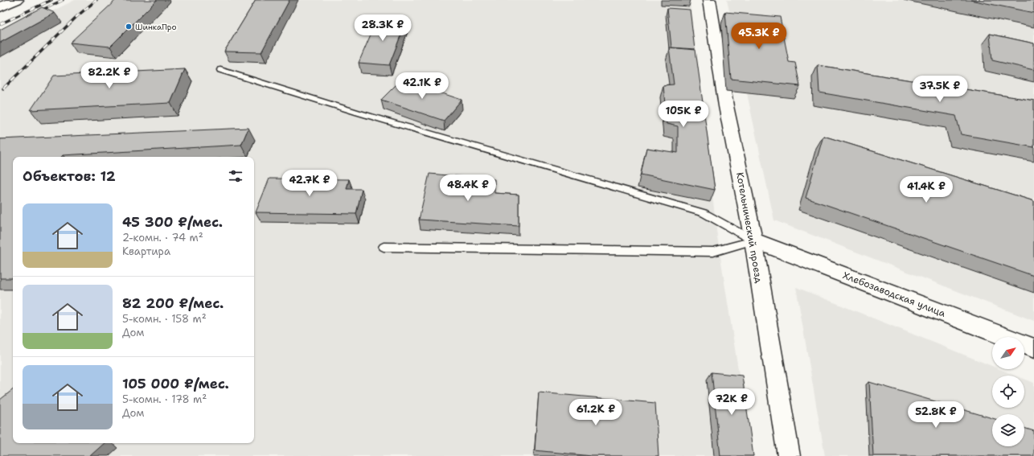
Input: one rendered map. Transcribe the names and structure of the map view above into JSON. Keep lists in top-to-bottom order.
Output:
{
  "streets": {
    "street": ["Котельнический проезд", "Хлебозаводская улица"]
  },
  "crossings": [
    ["Котельнический проезд", "Хлебозаводская улица"]
  ],
  "places": ["ШинкаПро"],
  "north": "top right",
  "page": {
    "price": [
      "28.3K ₽",
      "45.3K ₽",
      "82.2K ₽",
      "42.1K ₽",
      "37.5K ₽",
      "105K ₽",
      "42.7K ₽",
      "48.4K ₽",
      "41.4K ₽",
      "72K ₽",
      "61.2K ₽",
      "52.8K ₽"
    ],
    "heading": "Объектов: 12",
    "list": [
      {
        "name": "45 300 ₽/мес.",
        "note": "2-комн. · 74 m² · Квартира"
      },
      {
        "name": "82 200 ₽/мес.",
        "note": "5-комн. · 158 m² · Дом"
      },
      {
        "name": "105 000 ₽/мес.",
        "note": "5-комн. · 178 m² · Дом"
      }
    ]
  }
}
